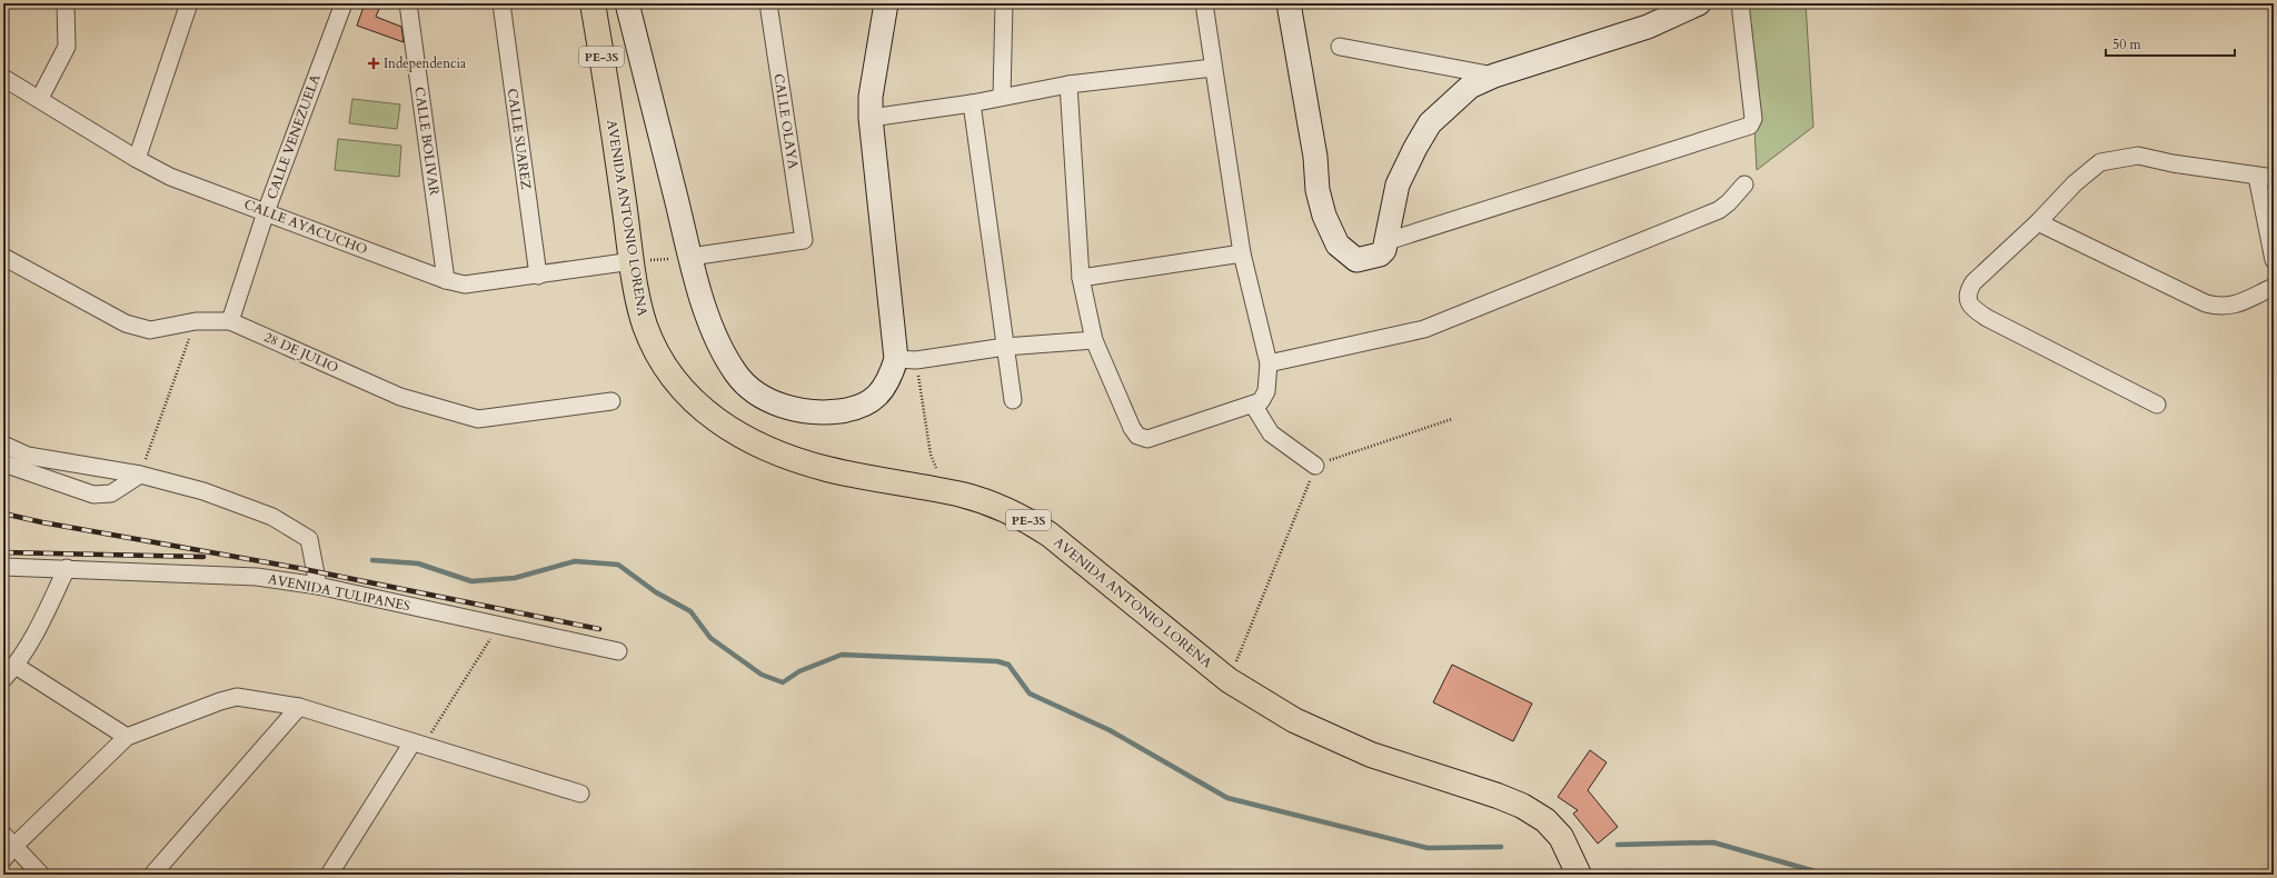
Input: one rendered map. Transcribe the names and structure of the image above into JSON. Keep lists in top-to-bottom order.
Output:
{
  "streets": {
    "highway": ["PE-3S", "AVENIDA ANTONIO LORENA"],
    "street": [
      "CALLE OLAYA",
      "CALLE VENEZUELA",
      "CALLE SUAREZ",
      "CALLE BOLIVAR",
      "CALLE AYACUCHO",
      "28 DE JULIO",
      "AVENIDA TULIPANES"
    ]
  },
  "crossings": [
    ["CALLE VENEZUELA", "CALLE AYACUCHO"],
    ["CALLE VENEZUELA", "28 DE JULIO"],
    ["CALLE SUAREZ", "CALLE AYACUCHO"],
    ["CALLE BOLIVAR", "CALLE AYACUCHO"],
    ["AVENIDA ANTONIO LORENA", "CALLE AYACUCHO"]
  ],
  "places": {
    "health": ["Independencia"]
  },
  "scale_bar": "50 m"
}
